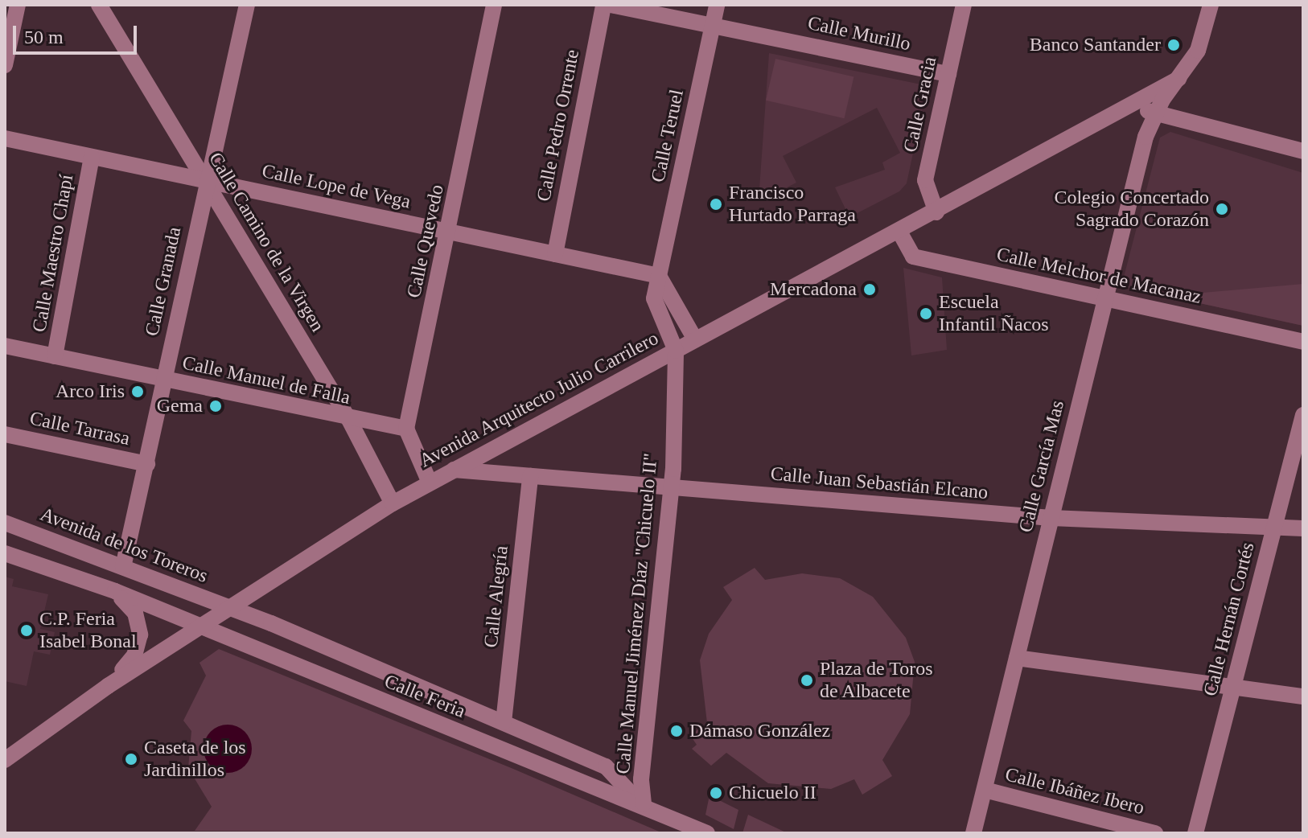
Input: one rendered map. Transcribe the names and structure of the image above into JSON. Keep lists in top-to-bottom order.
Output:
{
  "streets": {
    "street": [
      "Calle Murillo",
      "Calle Gracia",
      "Calle Pedro Orrente",
      "Calle Teruel",
      "Calle Lope de Vega",
      "Calle Quevedo",
      "Calle Camino de la Virgen",
      "Calle Maestro Chapí",
      "Calle Melchor de Macanaz",
      "Calle Granada",
      "Calle Manuel de Falla",
      "Avenida Arquitecto Julio Carrilero",
      "Calle Tarrasa",
      "Calle García Mas",
      "Calle Juan Sebastián Elcano",
      "Avenida de los Toreros",
      "Calle Alegría",
      "Calle Manuel Jiménez Díaz \"Chicuelo II\"",
      "Calle Hernán Cortés",
      "Calle Feria",
      "Calle Ibáñez Ibero"
    ]
  },
  "crossings": [
    ["Calle Murillo", "Calle Gracia"],
    ["Calle Murillo", "Calle Teruel"],
    ["Calle Gracia", "Avenida Arquitecto Julio Carrilero"],
    ["Calle Pedro Orrente", "Calle Lope de Vega"],
    ["Calle Teruel", "Calle Lope de Vega"],
    ["Calle Teruel", "Avenida Arquitecto Julio Carrilero"],
    ["Calle Teruel", "Calle Manuel Jiménez Díaz \"Chicuelo II\""],
    ["Calle Lope de Vega", "Calle Quevedo"],
    ["Calle Lope de Vega", "Calle Camino de la Virgen"],
    ["Calle Lope de Vega", "Calle Maestro Chapí"],
    ["Calle Lope de Vega", "Calle Granada"],
    ["Calle Quevedo", "Calle Manuel de Falla"],
    ["Calle Camino de la Virgen", "Calle Granada"],
    ["Calle Camino de la Virgen", "Calle Manuel de Falla"],
    ["Calle Camino de la Virgen", "Avenida Arquitecto Julio Carrilero"],
    ["Calle Maestro Chapí", "Calle Manuel de Falla"],
    ["Calle Melchor de Macanaz", "Avenida Arquitecto Julio Carrilero"],
    ["Calle Melchor de Macanaz", "Calle García Mas"],
    ["Calle Granada", "Calle Manuel de Falla"],
    ["Calle Granada", "Calle Tarrasa"],
    ["Calle Granada", "Avenida de los Toreros"],
    ["Avenida Arquitecto Julio Carrilero", "Calle García Mas"],
    ["Avenida Arquitecto Julio Carrilero", "Calle Juan Sebastián Elcano"],
    ["Avenida Arquitecto Julio Carrilero", "Avenida de los Toreros"],
    ["Avenida Arquitecto Julio Carrilero", "Calle Manuel Jiménez Díaz \"Chicuelo II\""],
    ["Avenida Arquitecto Julio Carrilero", "Calle Feria"],
    ["Calle García Mas", "Calle Juan Sebastián Elcano"],
    ["Calle García Mas", "Calle Ibáñez Ibero"],
    ["Calle Juan Sebastián Elcano", "Calle Alegría"],
    ["Calle Juan Sebastián Elcano", "Calle Manuel Jiménez Díaz \"Chicuelo II\""],
    ["Calle Juan Sebastián Elcano", "Calle Hernán Cortés"],
    ["Avenida de los Toreros", "Calle Feria"],
    ["Calle Alegría", "Calle Feria"],
    ["Calle Manuel Jiménez Díaz \"Chicuelo II\"", "Calle Feria"]
  ],
  "places": [
    "Banco Santander",
    "Francisco Hurtado Parraga",
    "Colegio Concertado Sagrado Corazón",
    "Mercadona",
    "Escuela Infantil Ñacos",
    "Arco Iris",
    "Gema",
    "C.P. Feria Isabel Bonal",
    "Plaza de Toros de Albacete",
    "Dámaso González",
    "Caseta de los Jardinillos",
    "Chicuelo II"
  ],
  "scale_bar": "50 m"
}
